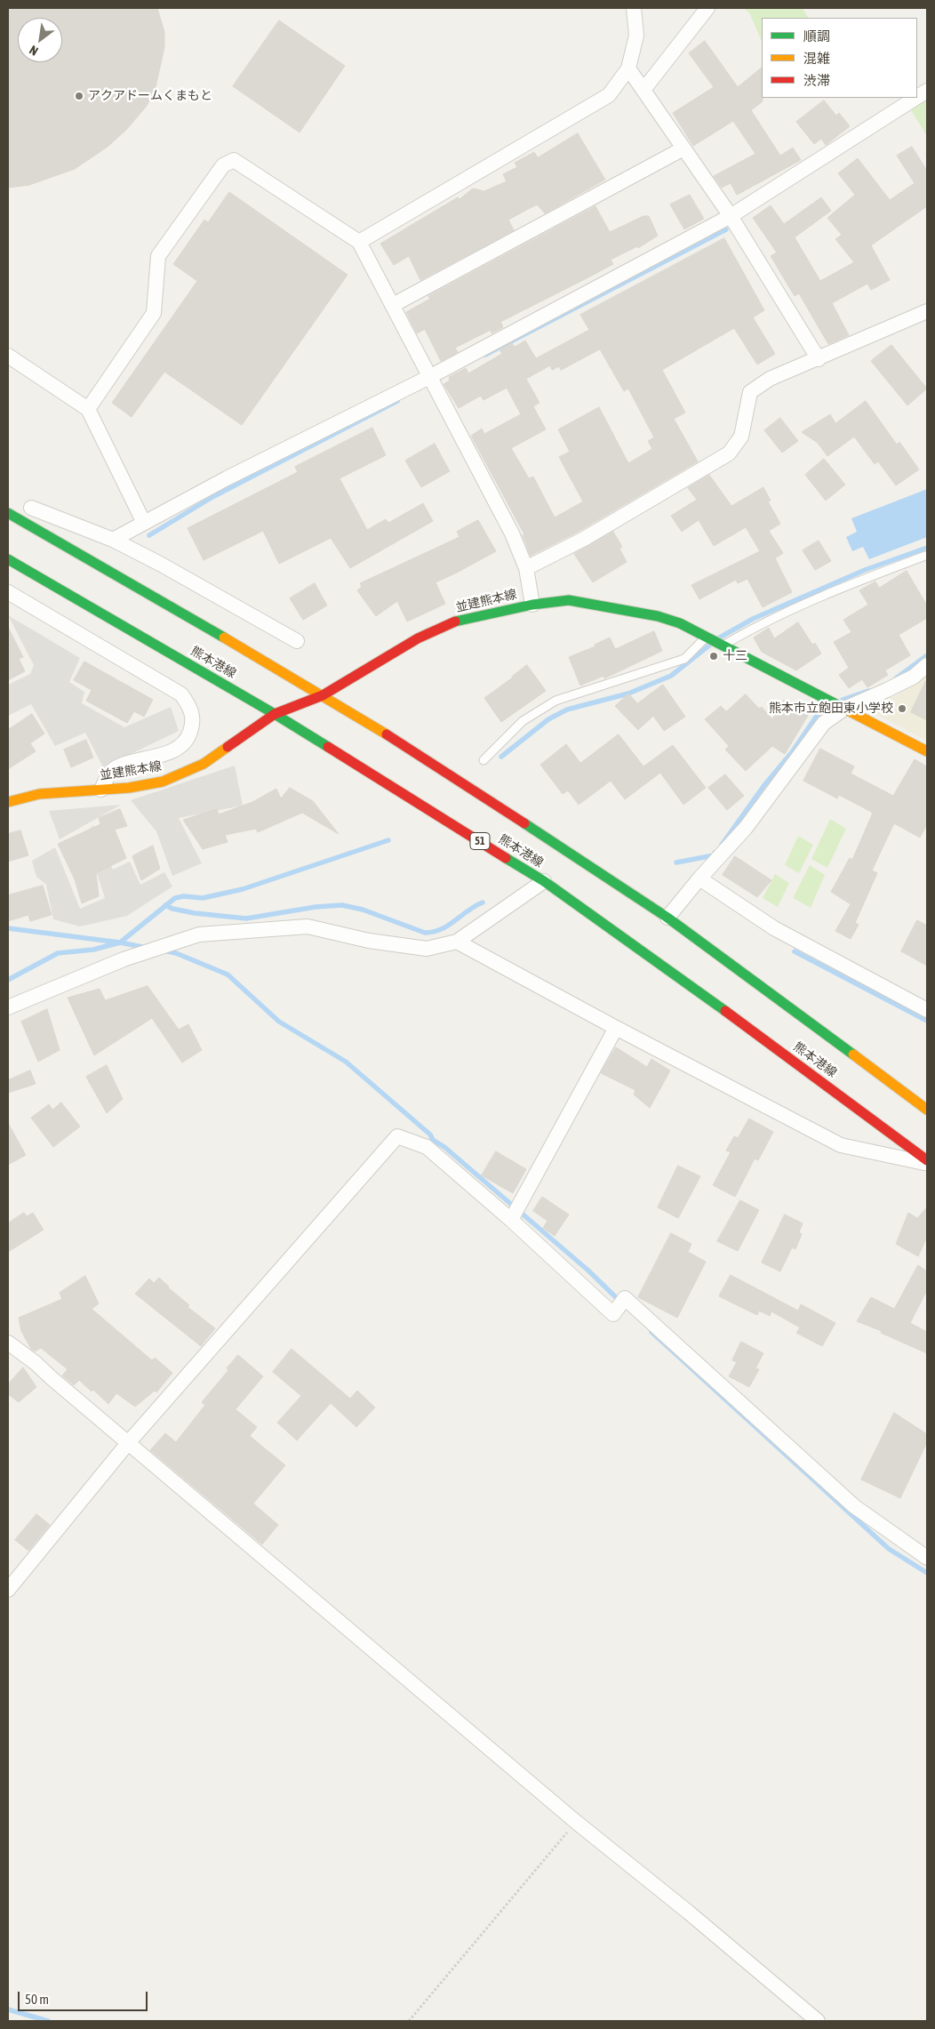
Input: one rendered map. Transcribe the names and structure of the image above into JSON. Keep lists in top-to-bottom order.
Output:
{
  "streets": {
    "main road": ["並建熊本線", "熊本港線", "51"]
  },
  "crossings": [
    ["並建熊本線", "熊本港線"]
  ],
  "places": ["アクアドームくまもと", "十三", "熊本市立飽田東小学校"],
  "legend": ["順調", "混雑", "渋滞"],
  "scale_bar": "50 m",
  "north": "bottom left"
}
